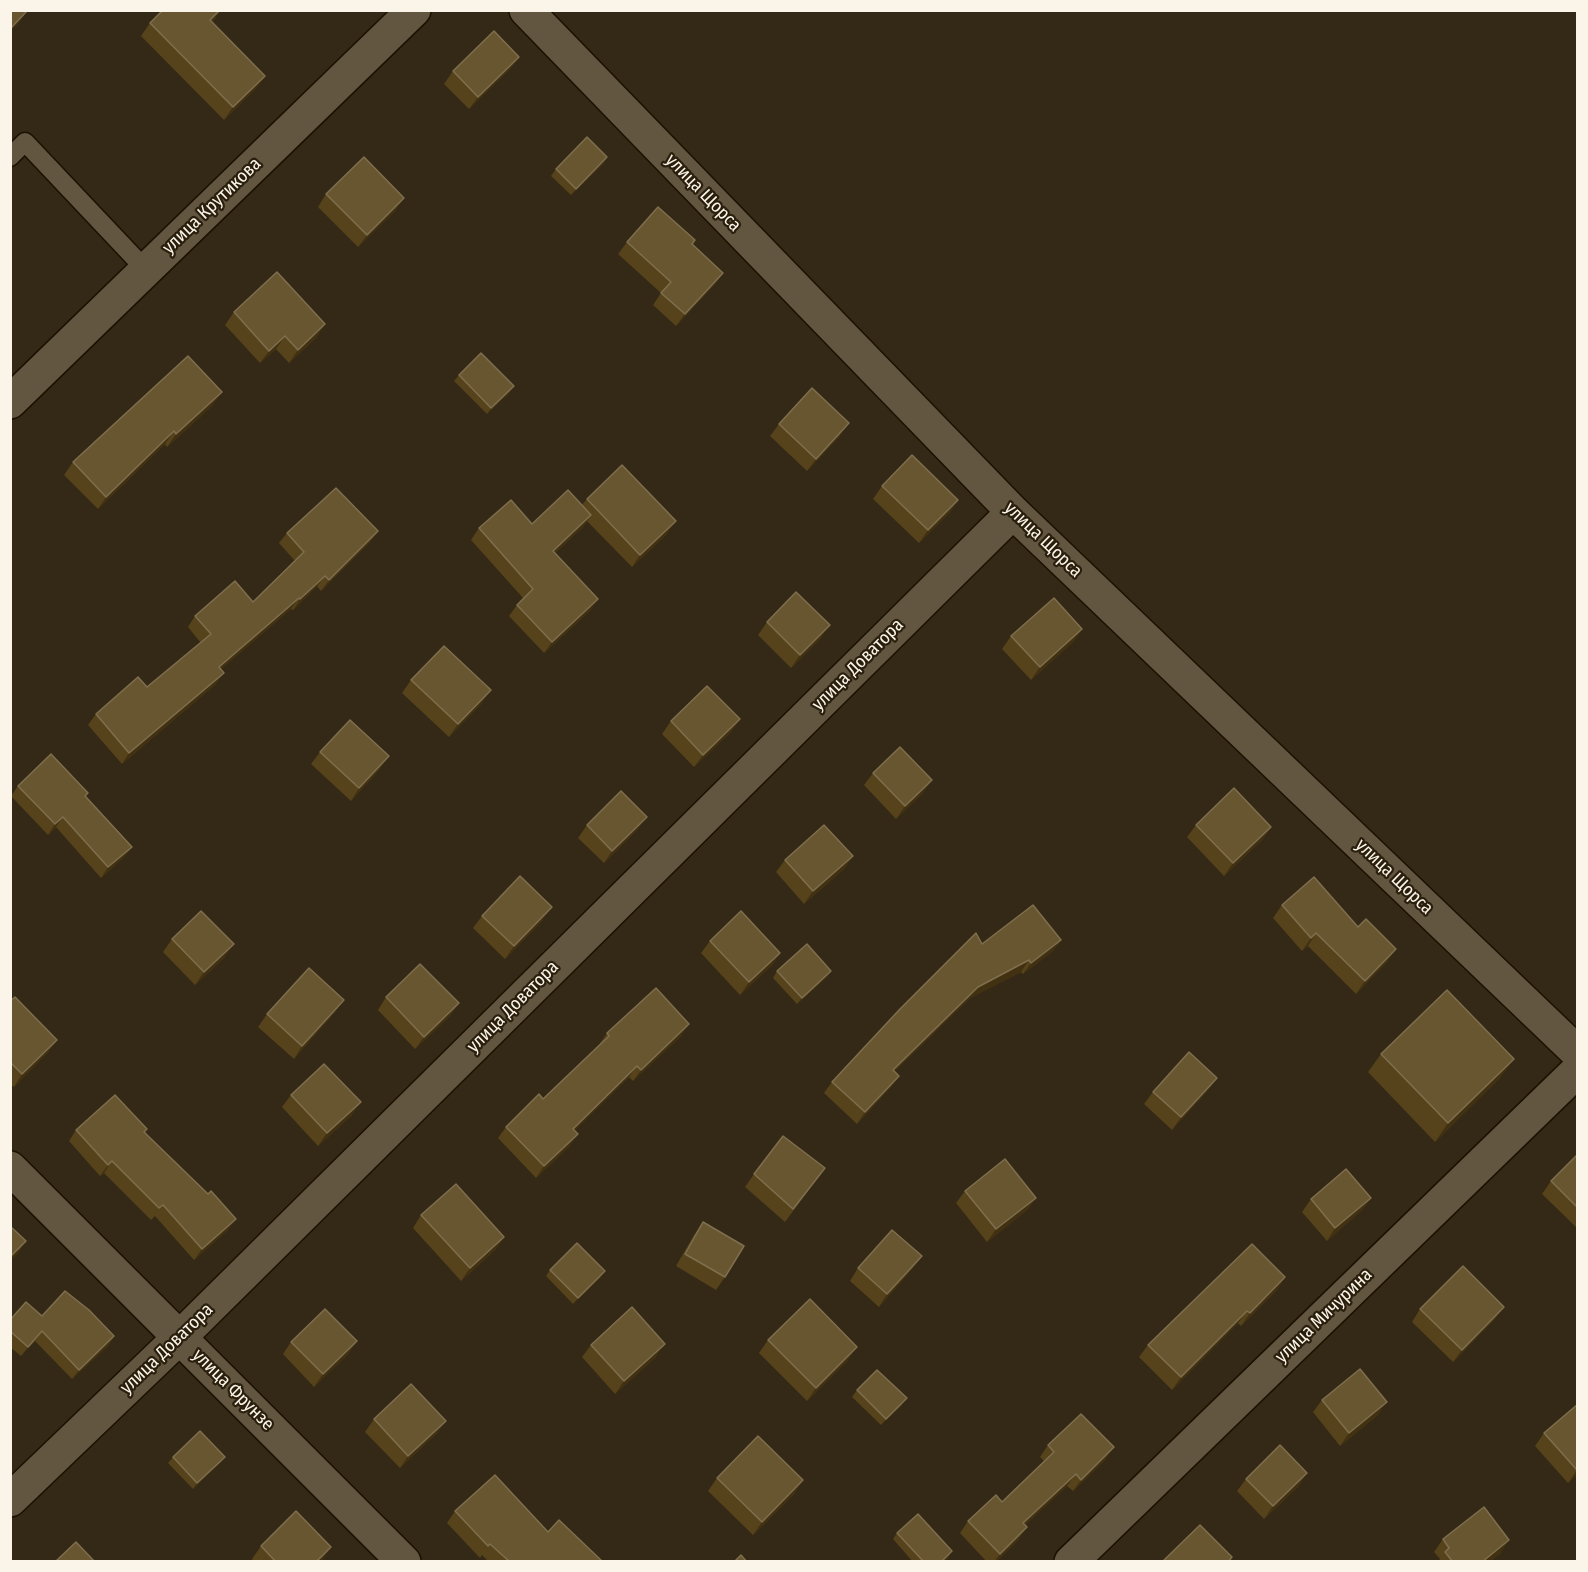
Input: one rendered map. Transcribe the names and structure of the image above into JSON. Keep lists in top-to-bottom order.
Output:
{
  "streets": {
    "street": [
      "улица Щорса",
      "улица Крутикова",
      "улица Доватора",
      "улица Мичурина",
      "улица Фрунзе"
    ]
  },
  "crossings": [
    ["улица Щорса", "улица Доватора"],
    ["улица Доватора", "улица Фрунзе"]
  ]
}
